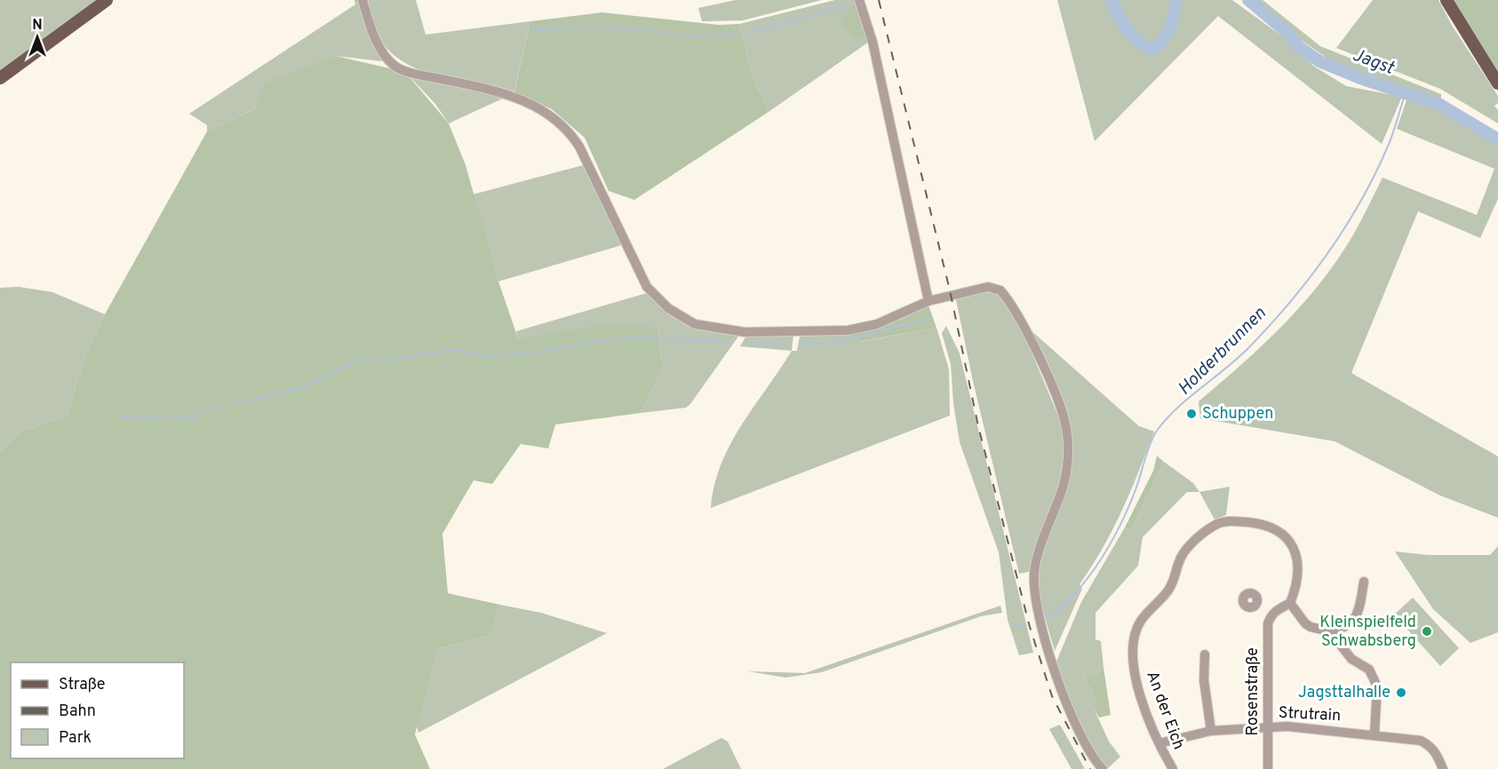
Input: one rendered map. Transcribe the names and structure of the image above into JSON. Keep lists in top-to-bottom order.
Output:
{
  "streets": {
    "street": ["Rosenstraße", "An der Eich", "Strutrain"]
  },
  "crossings": [
    ["Rosenstraße", "Strutrain"],
    ["An der Eich", "Strutrain"]
  ],
  "water": ["Jagst", "Holderbrunnen"],
  "places": ["Schuppen", "Kleinspielfeld Schwabsberg", "Jagsttalhalle"],
  "legend": ["Straße", "Bahn", "Park"],
  "north": "top"
}
